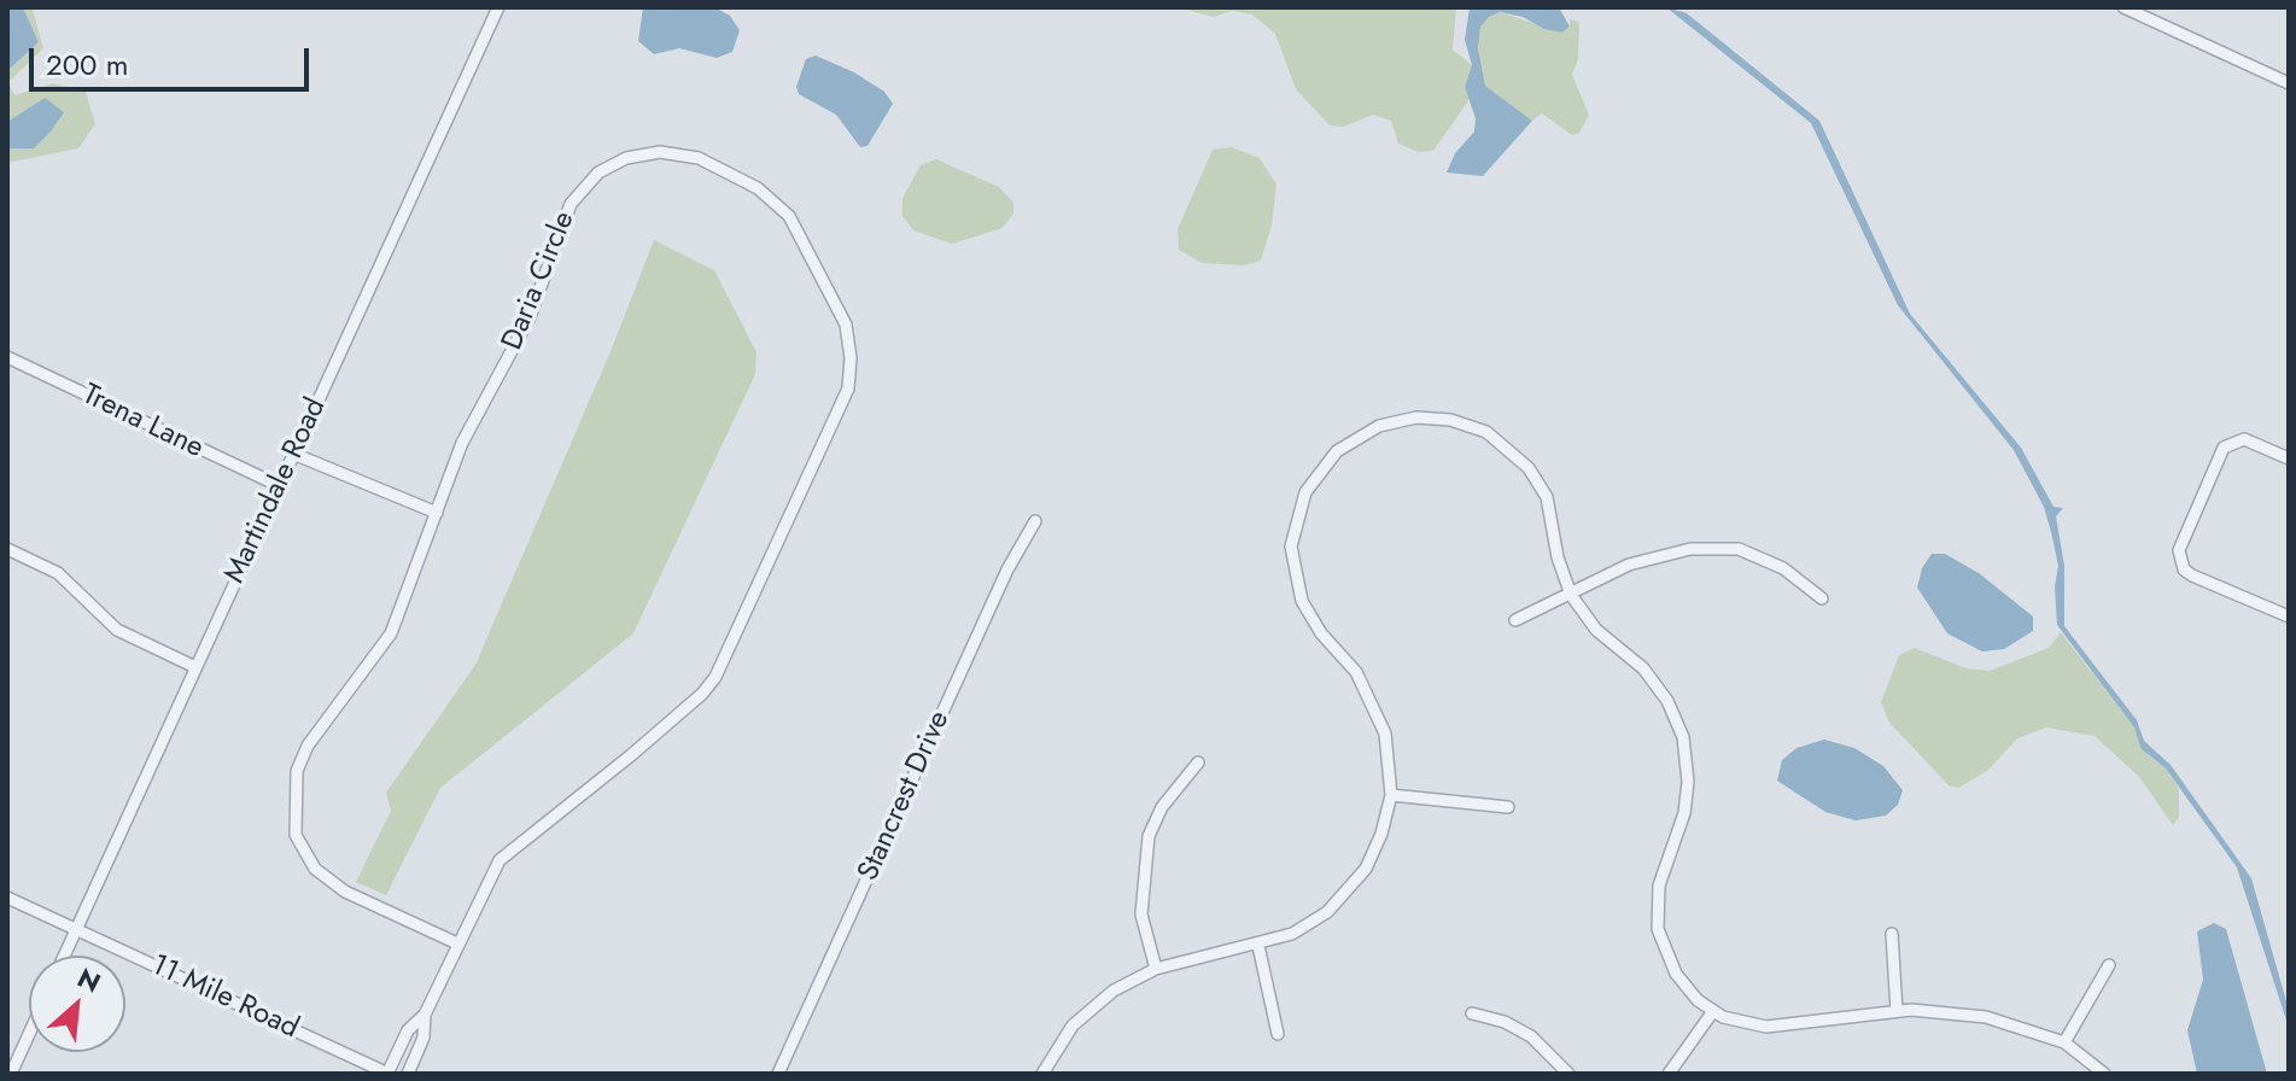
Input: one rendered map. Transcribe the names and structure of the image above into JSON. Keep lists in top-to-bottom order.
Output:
{
  "streets": {
    "street": [
      "Daria Circle",
      "Trena Lane",
      "Martindale Road",
      "Stancrest Drive",
      "11 Mile Road"
    ]
  },
  "crossings": [
    ["Daria Circle", "11 Mile Road"],
    ["Trena Lane", "Martindale Road"],
    ["Martindale Road", "11 Mile Road"]
  ],
  "scale_bar": "200 m",
  "north": "top right"
}
